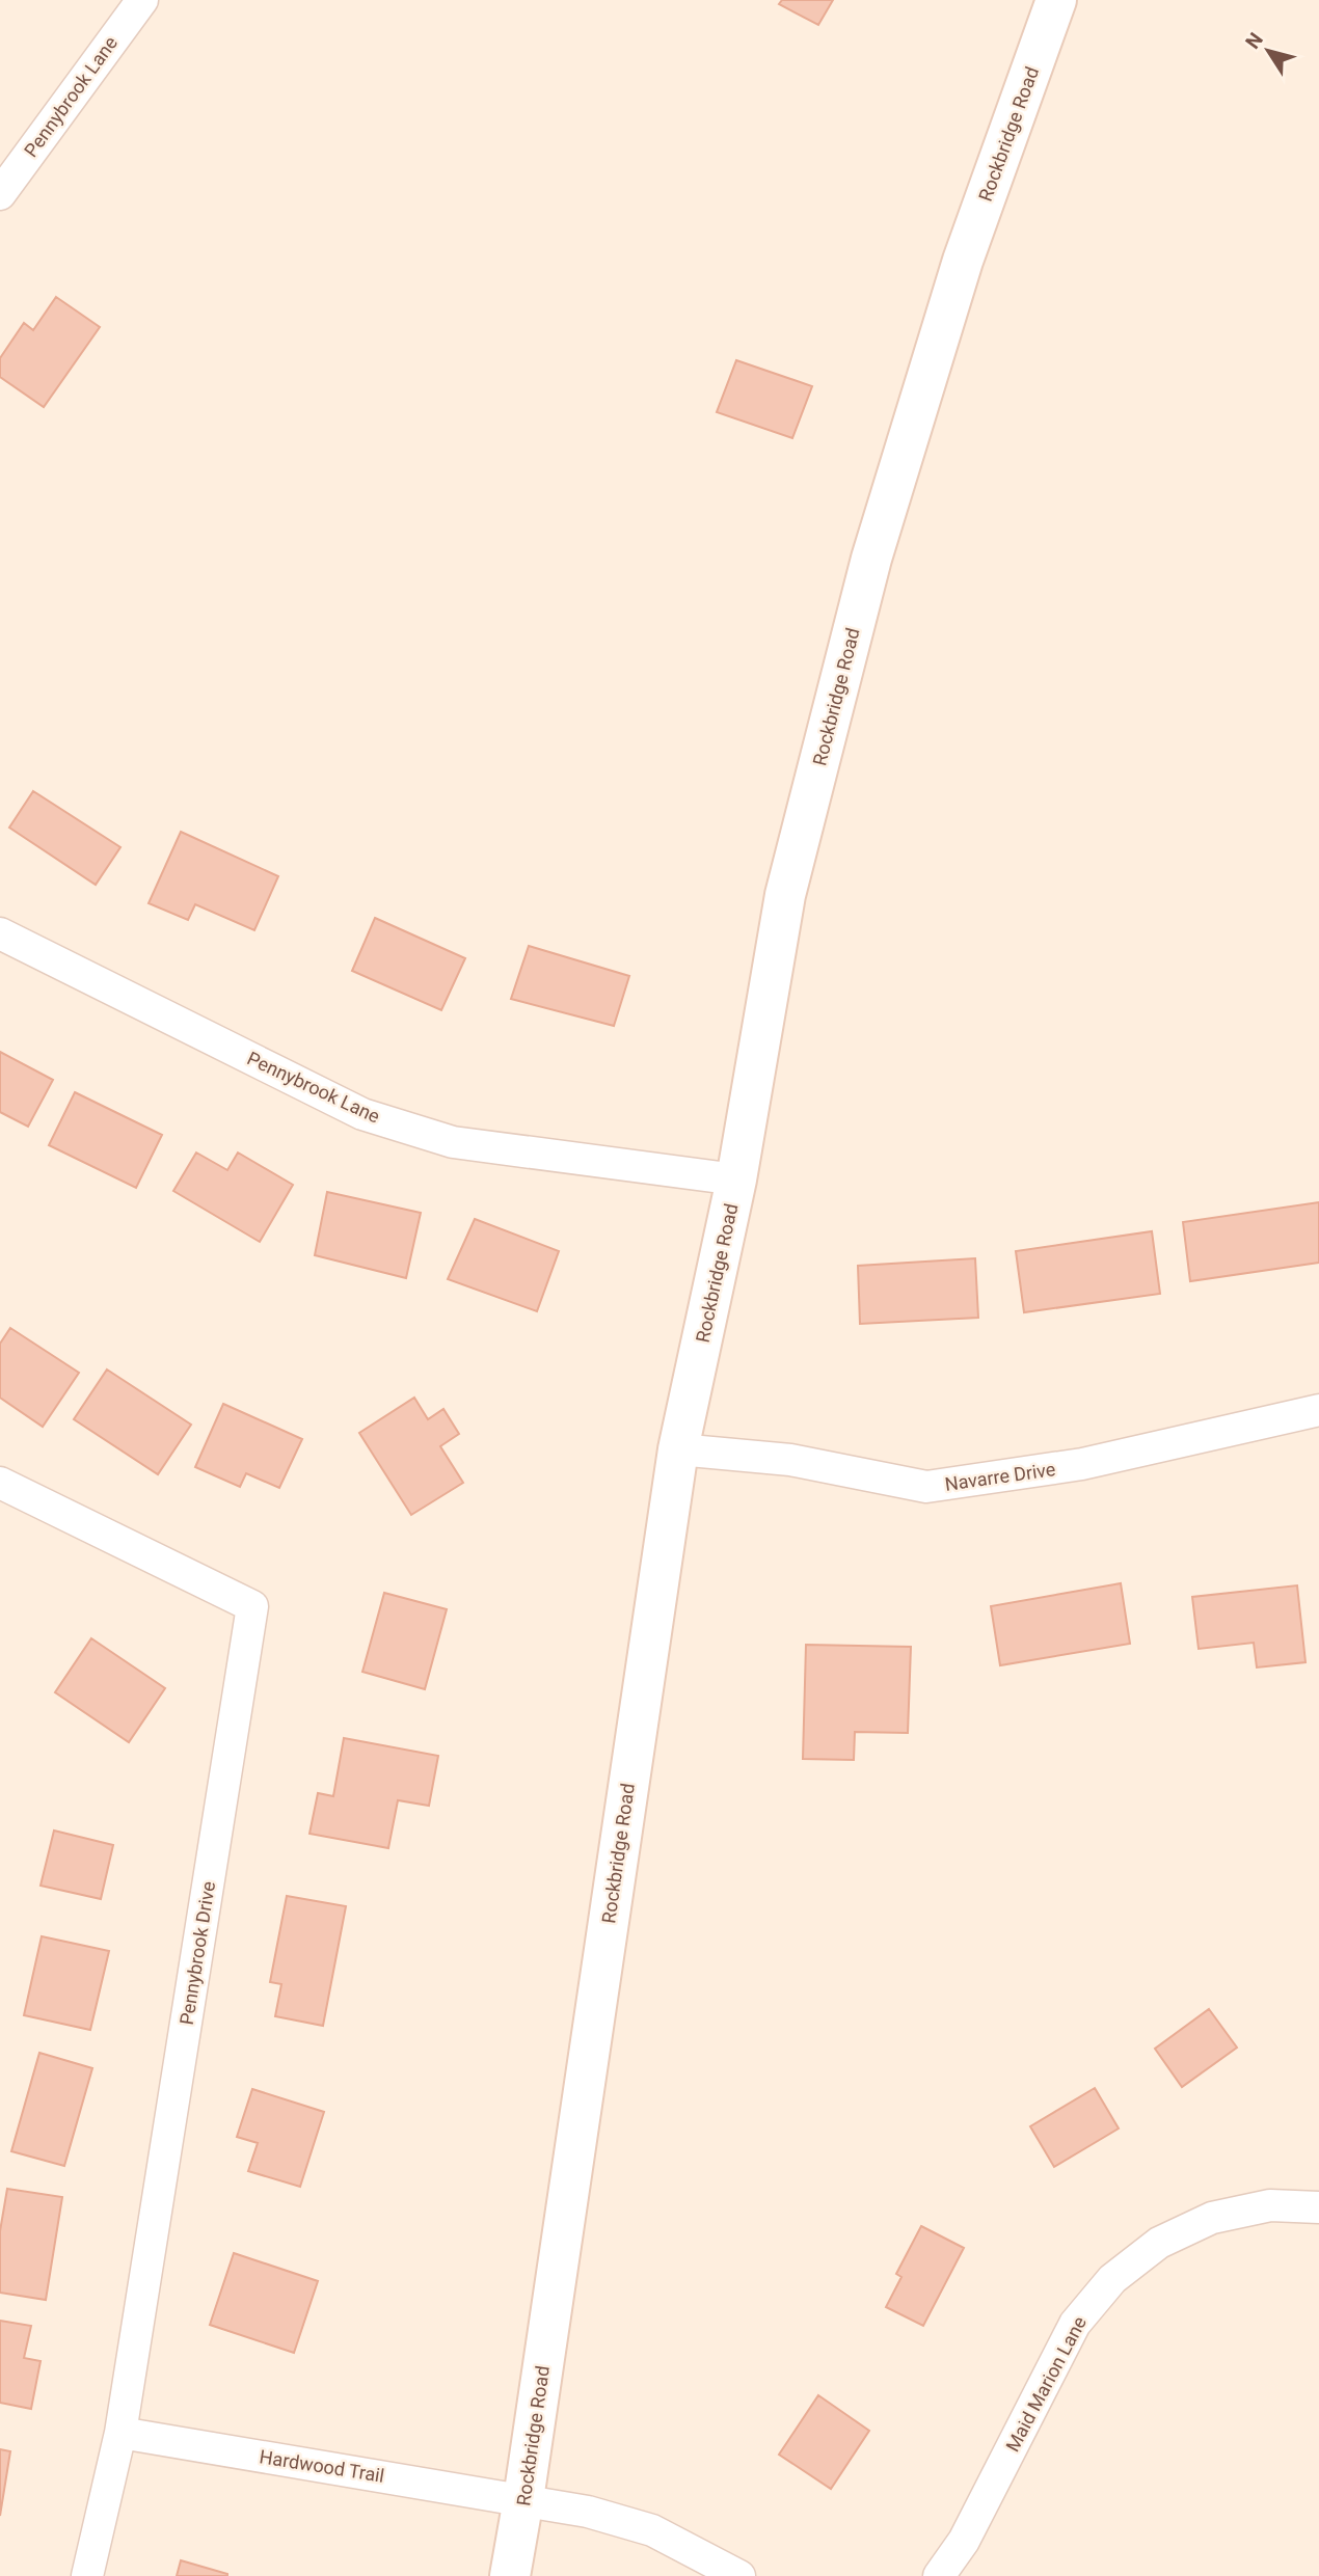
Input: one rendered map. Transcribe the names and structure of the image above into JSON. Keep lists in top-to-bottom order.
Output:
{
  "streets": {
    "main road": ["Rockbridge Road"],
    "street": [
      "Pennybrook Lane",
      "Navarre Drive",
      "Pennybrook Drive",
      "Maid Marion Lane",
      "Hardwood Trail"
    ]
  },
  "crossings": [
    ["Pennybrook Lane", "Rockbridge Road"],
    ["Rockbridge Road", "Navarre Drive"],
    ["Rockbridge Road", "Hardwood Trail"],
    ["Pennybrook Drive", "Hardwood Trail"]
  ],
  "north": "top left"
}
